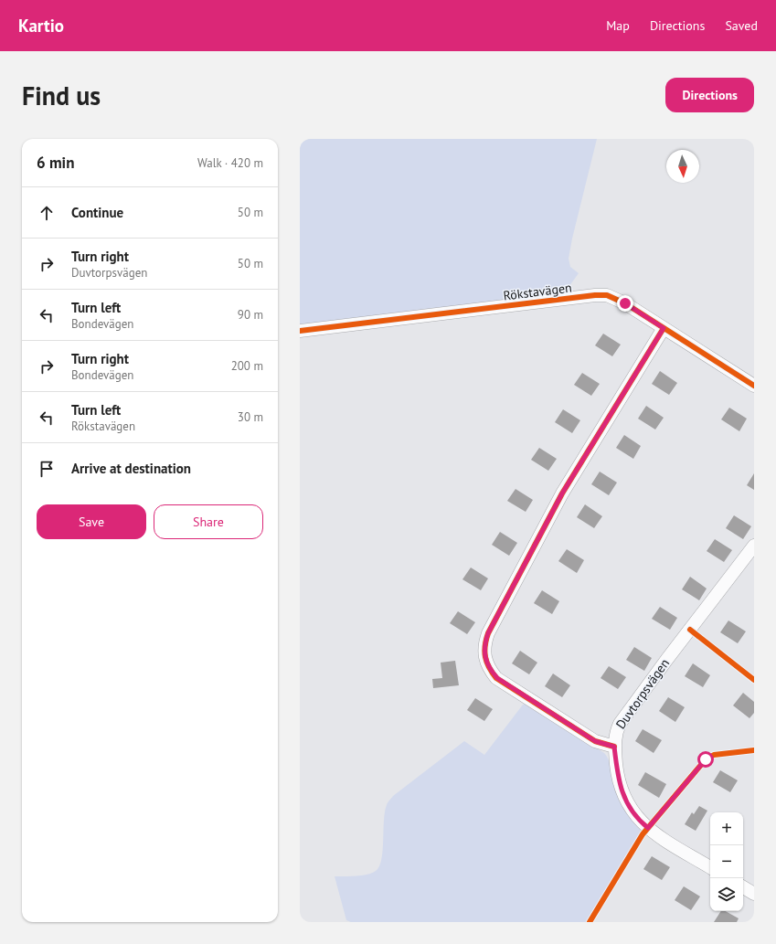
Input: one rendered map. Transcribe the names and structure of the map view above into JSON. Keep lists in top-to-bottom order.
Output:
{
  "streets": {
    "street": ["Rökstavägen", "Duvtorpsvägen"]
  },
  "north": "bottom",
  "page": {
    "header": "Kartio",
    "nav": ["Map", "Directions", "Saved"],
    "buttons": [
      "Directions",
      ["Save", "Share"]
    ],
    "title": "Find us",
    "heading": ["6 min", "Walk · 420 m"],
    "list": [
      ["Continue", "50 m"],
      ["Turn right", "Duvtorpsvägen", "50 m"],
      ["Turn left", "Bondevägen", "90 m"],
      ["Turn right", "Bondevägen", "200 m"],
      ["Turn left", "Rökstavägen", "30 m"],
      "Arrive at destination"
    ],
    "map_buttons": ["+", "−"]
  }
}
